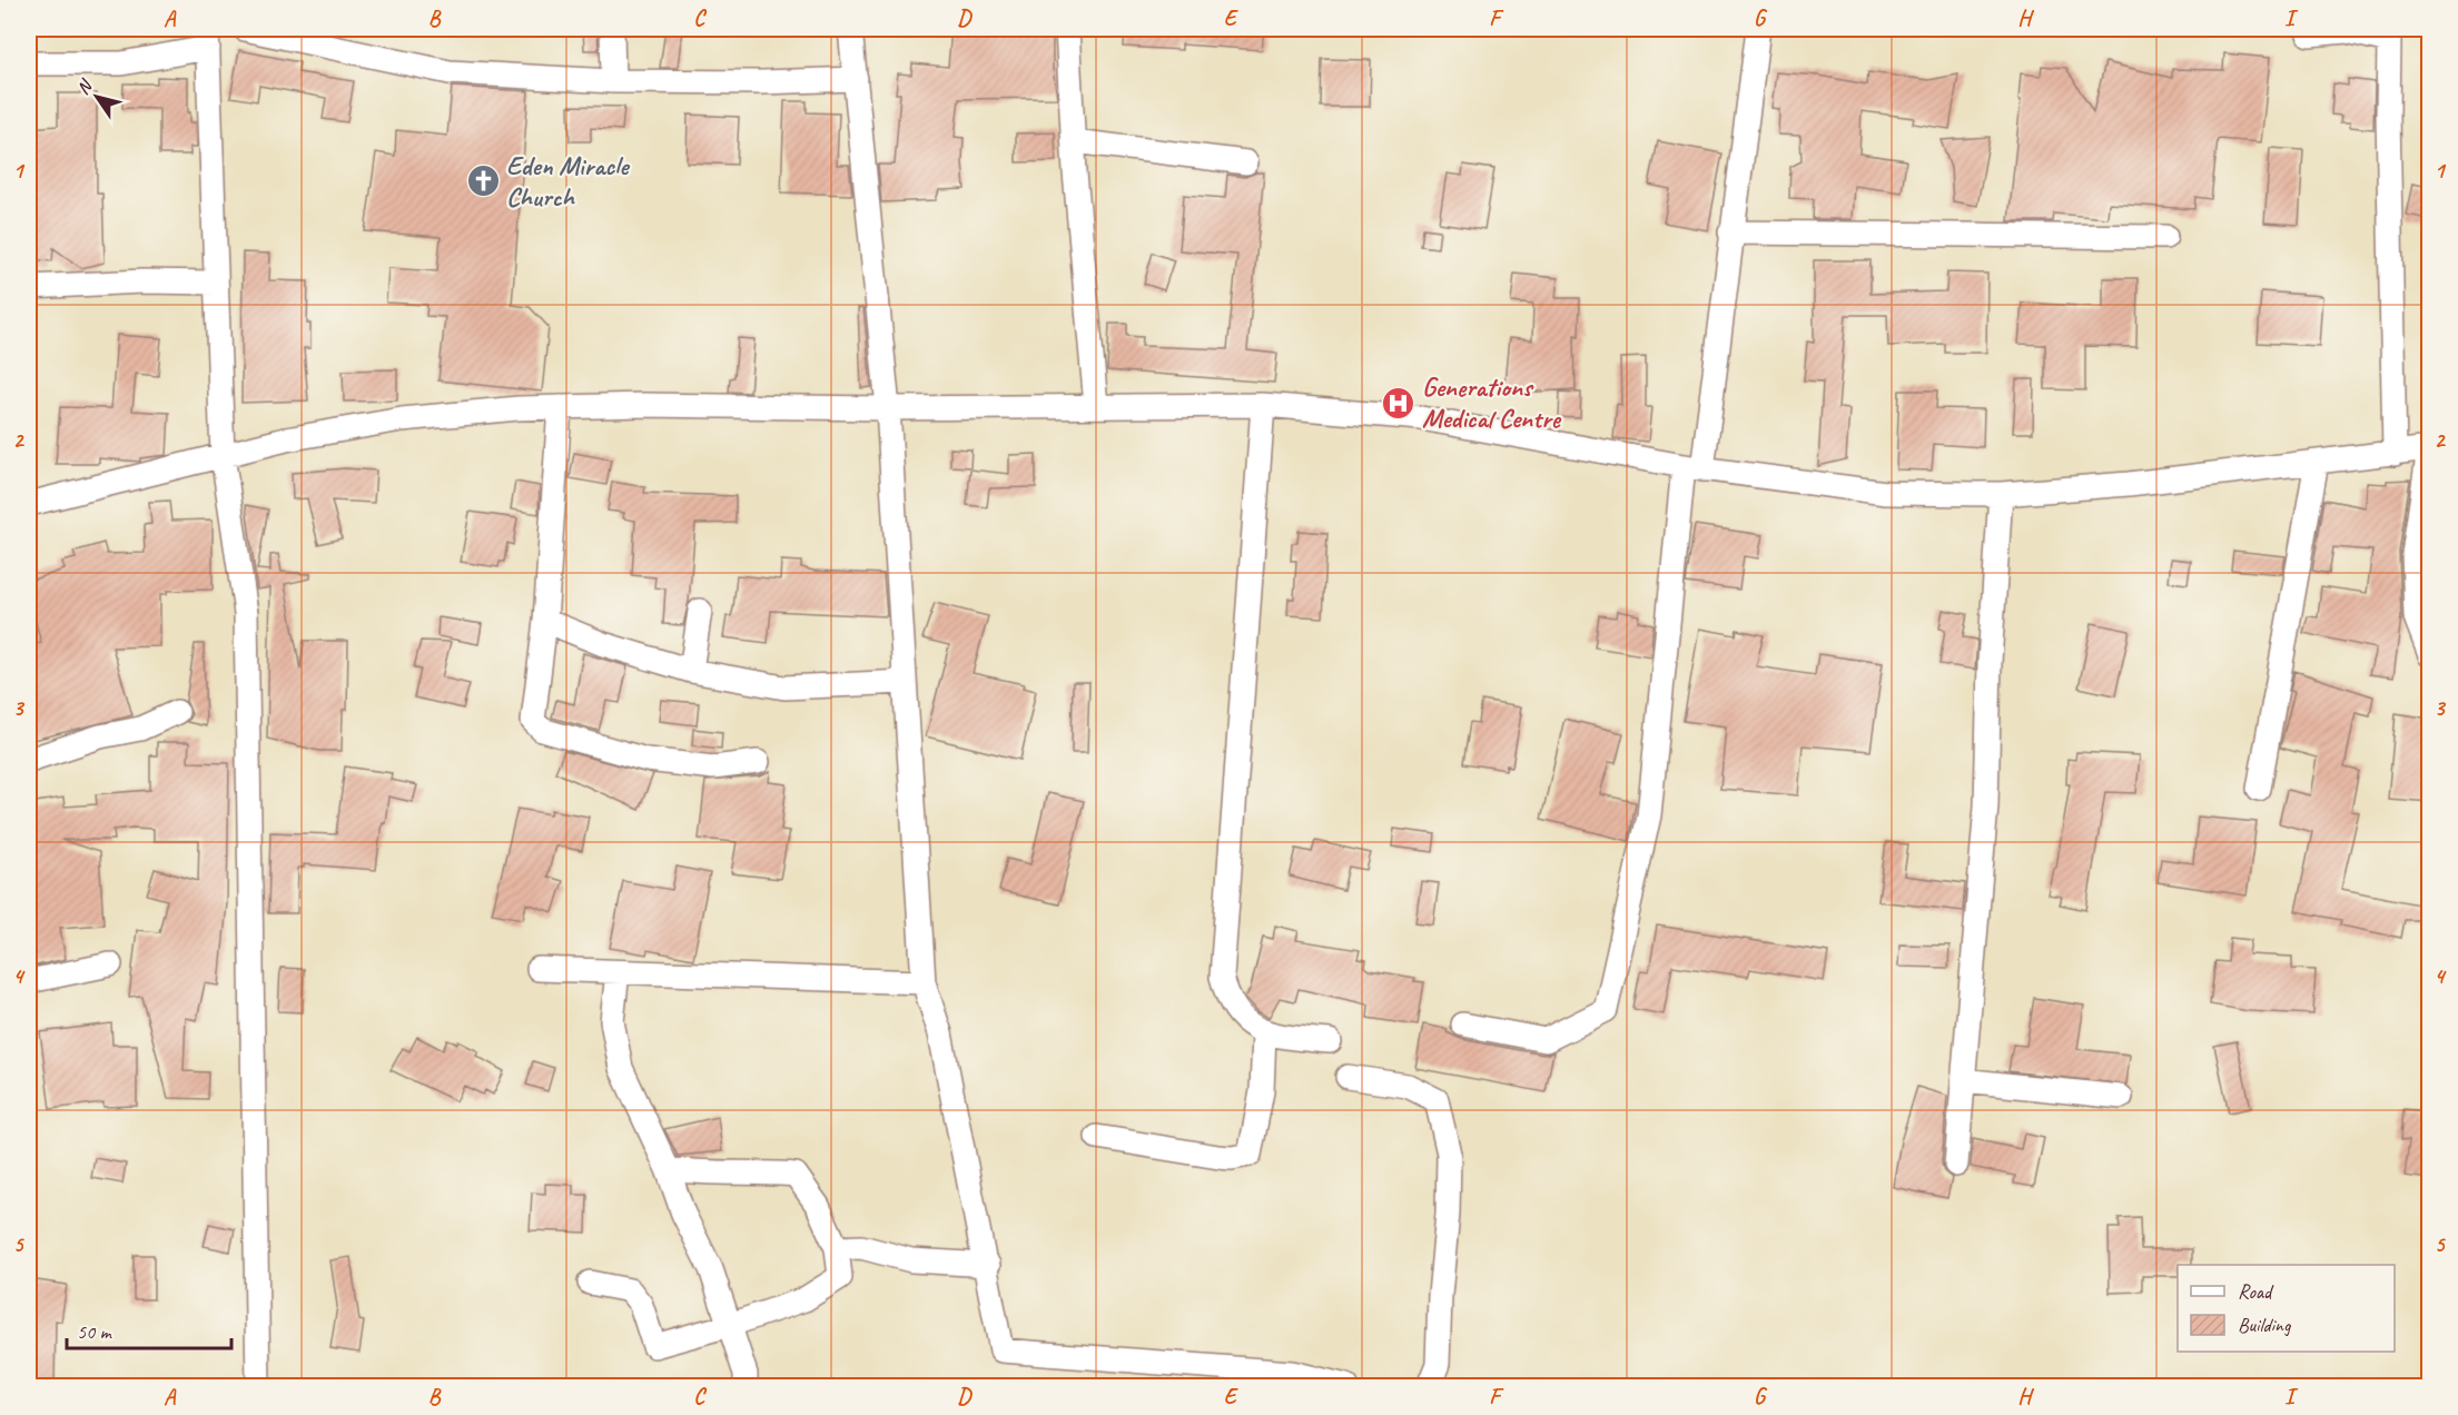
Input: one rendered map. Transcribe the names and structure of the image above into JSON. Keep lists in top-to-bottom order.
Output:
{
  "places": {
    "church": ["Eden Miracle Church"],
    "hospital": ["Generations Medical Centre"]
  },
  "legend": ["Road", "Building"],
  "scale_bar": "50 m",
  "north": "top left",
  "grid": {
    "columns": [
      "A",
      "B",
      "C",
      "D",
      "E",
      "F",
      "G",
      "H",
      "I"
    ],
    "rows": [
      "1",
      "2",
      "3",
      "4",
      "5"
    ]
  }
}
